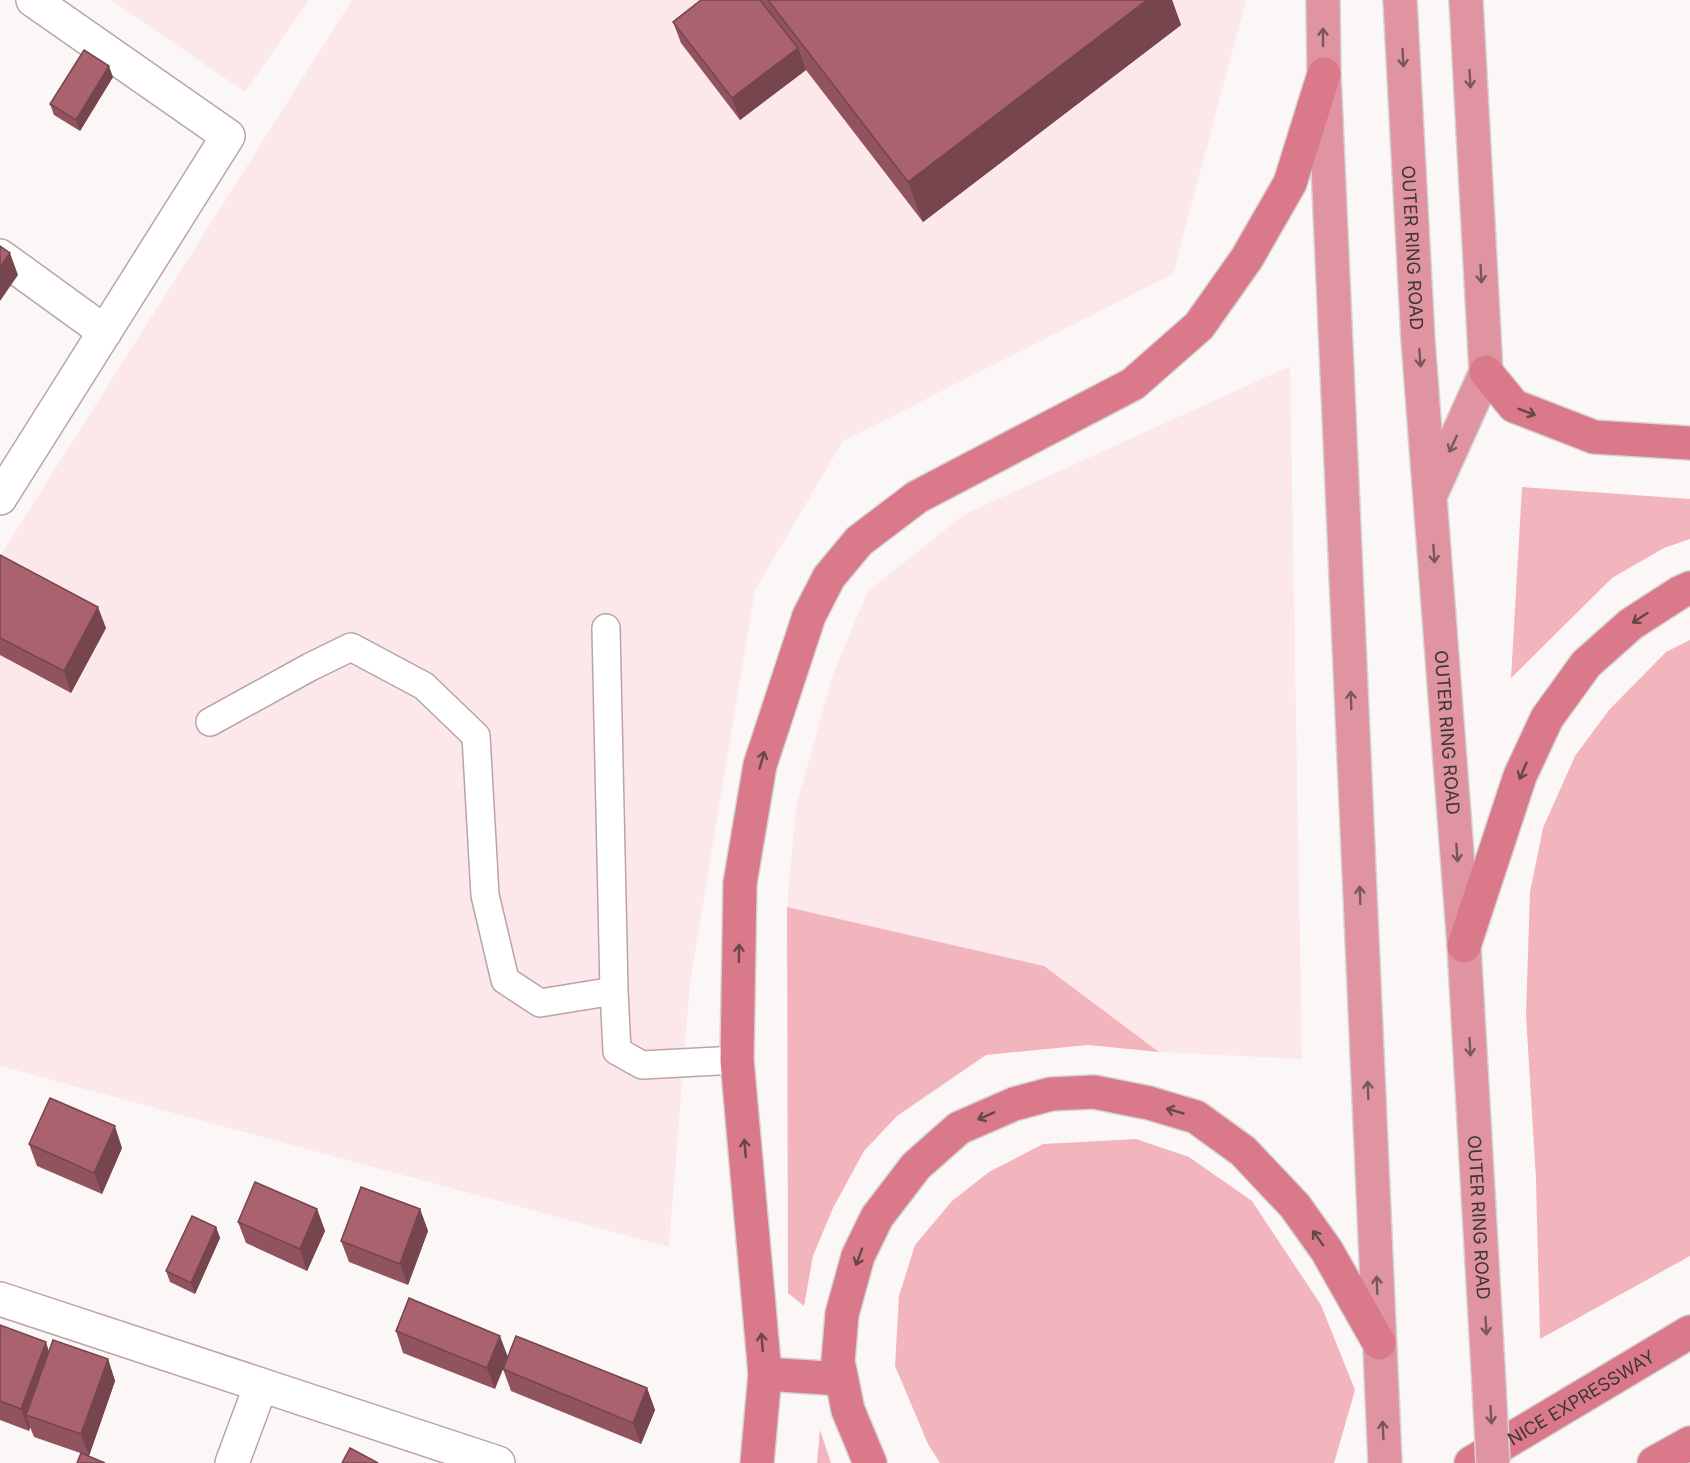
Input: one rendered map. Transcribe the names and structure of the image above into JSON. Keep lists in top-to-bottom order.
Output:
{
  "streets": {
    "highway": ["OUTER RING ROAD", "NICE EXPRESSWAY"]
  }
}
